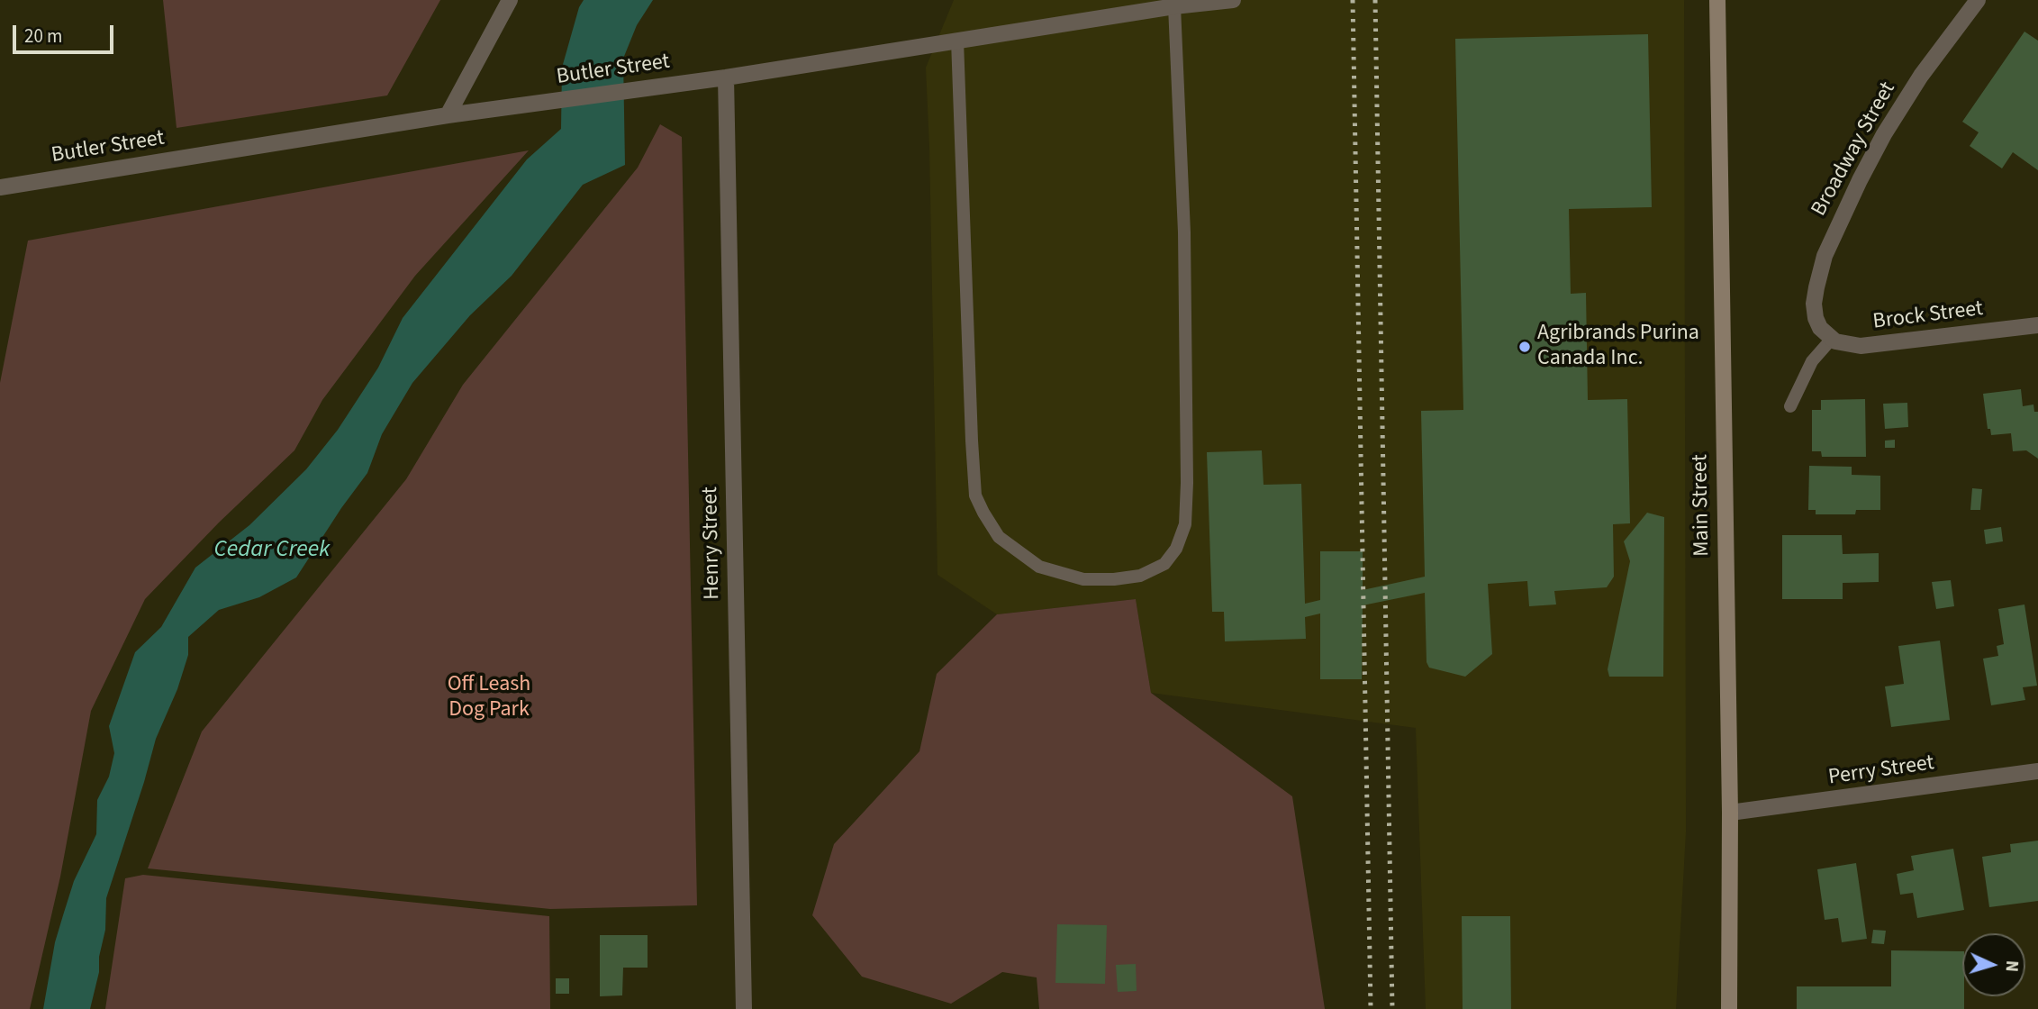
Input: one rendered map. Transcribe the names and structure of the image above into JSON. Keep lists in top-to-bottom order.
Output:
{
  "streets": {
    "main road": ["Main Street"],
    "street": [
      "Butler Street",
      "Broadway Street",
      "Brock Street",
      "Henry Street",
      "Perry Street"
    ]
  },
  "crossings": [
    ["Butler Street", "Henry Street"],
    ["Broadway Street", "Brock Street"],
    ["Main Street", "Perry Street"]
  ],
  "water": ["Cedar Creek"],
  "parks": ["Off Leash Dog Park"],
  "places": ["Agribrands Purina Canada Inc."],
  "scale_bar": "20 m",
  "north": "right"
}
